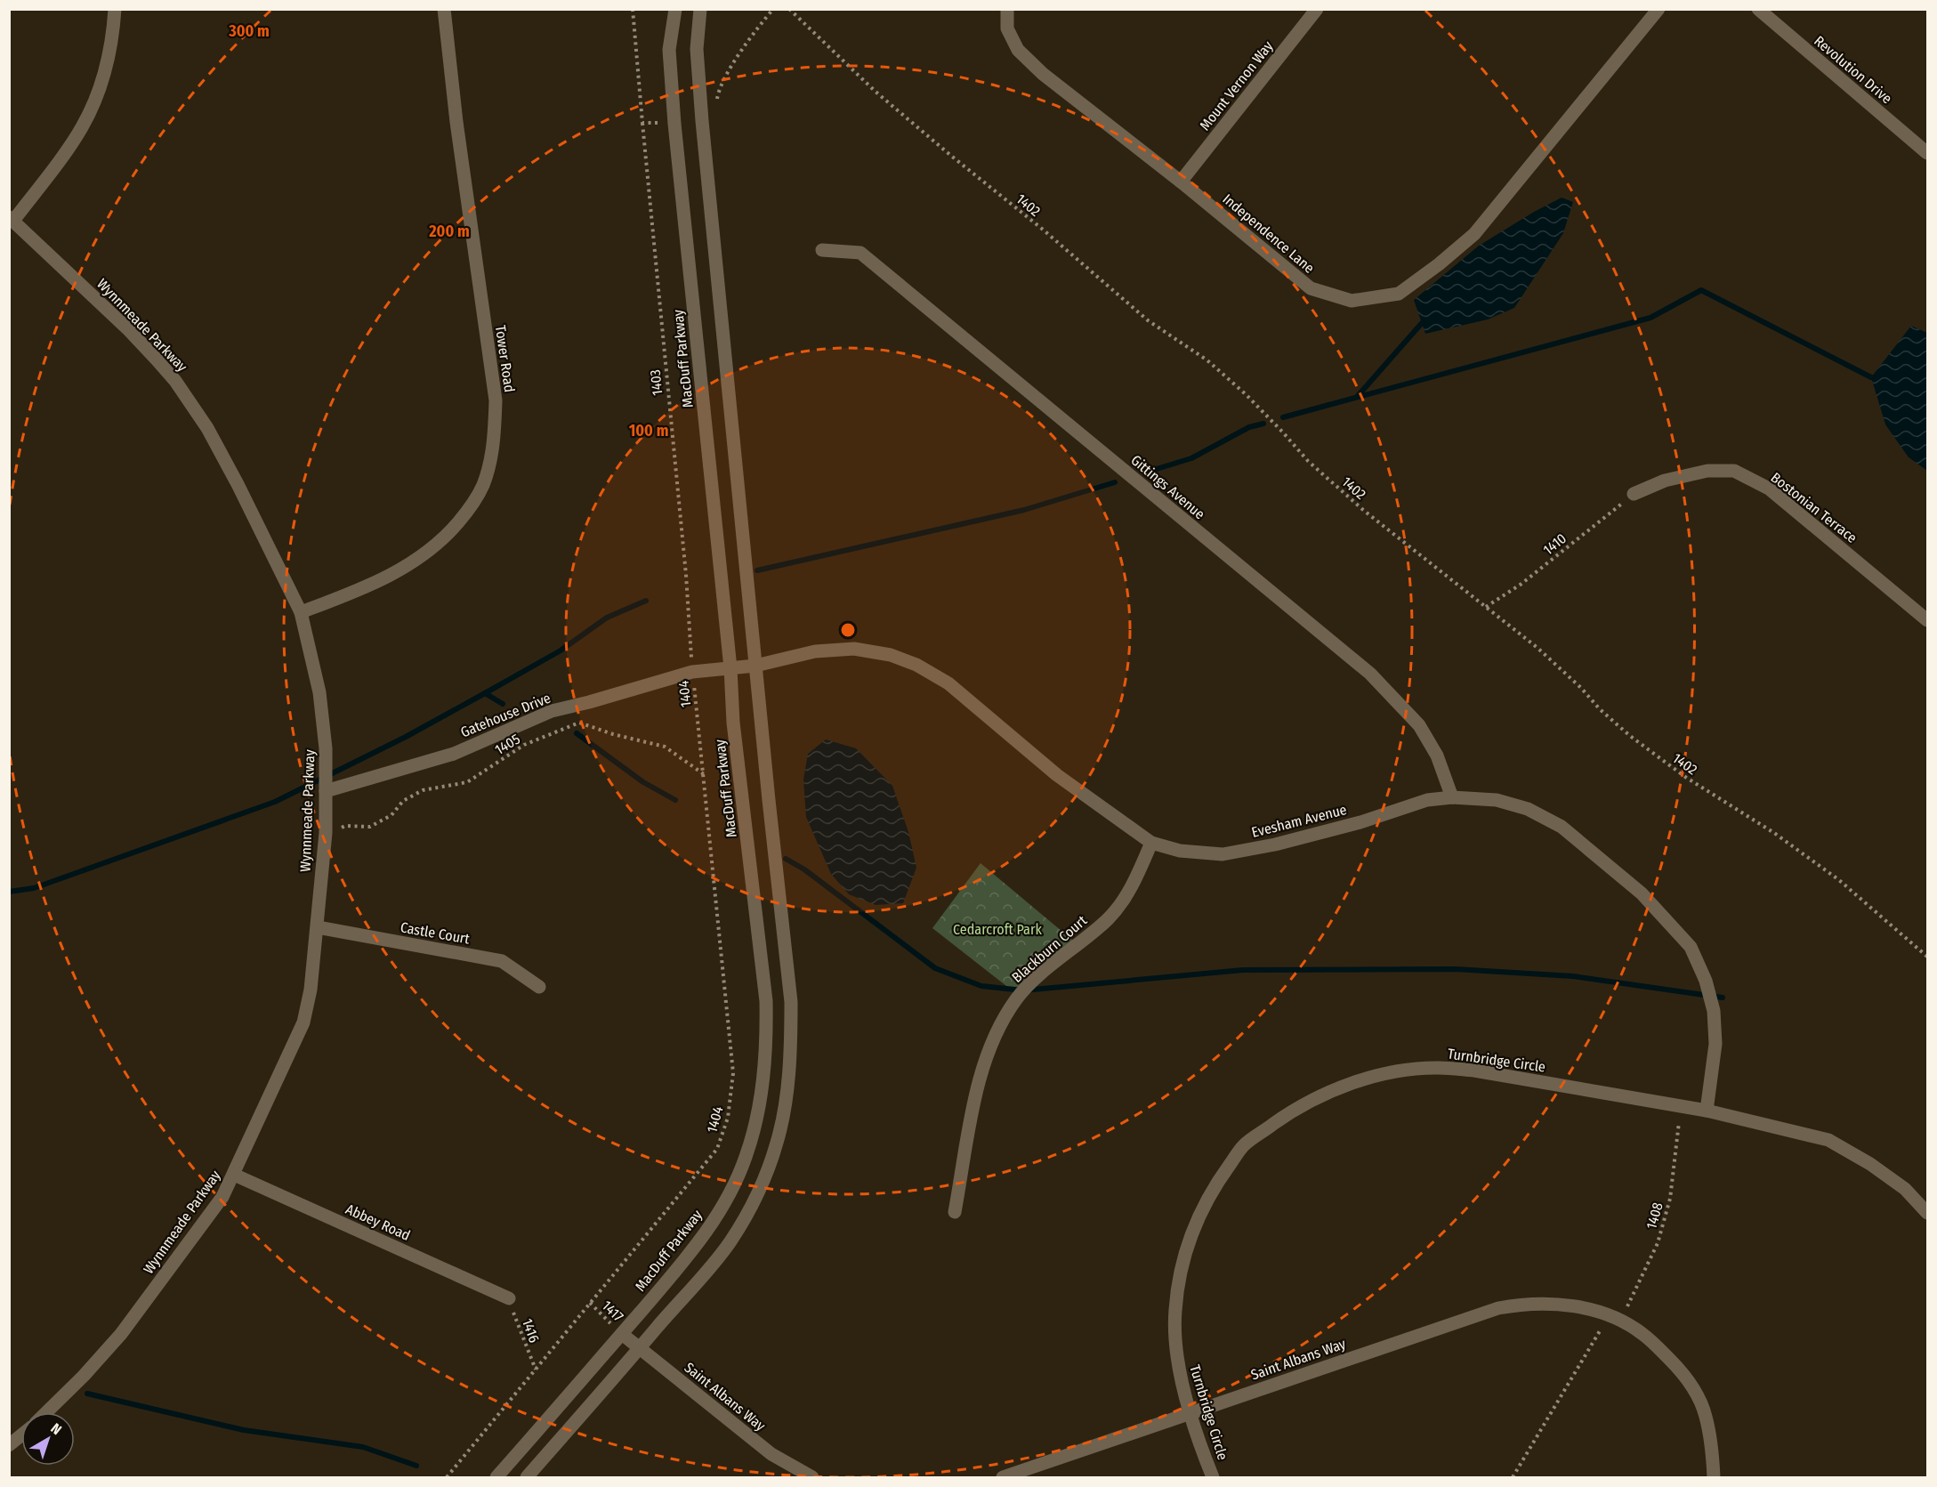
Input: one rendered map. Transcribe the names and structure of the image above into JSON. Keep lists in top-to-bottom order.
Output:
{
  "streets": {
    "street": [
      "Revolution Drive",
      "Mount Vernon Way",
      "Independence Lane",
      "Wynnmeade Parkway",
      "Tower Road",
      "MacDuff Parkway",
      "Gittings Avenue",
      "Bostonian Terrace",
      "Gatehouse Drive",
      "Evesham Avenue",
      "Castle Court",
      "Blackburn Court",
      "Turnbridge Circle",
      "Abbey Road",
      "Saint Albans Way"
    ],
    "path": [
      "1402",
      "1403",
      "1410",
      "1404",
      "1405",
      "1408",
      "1417",
      "1416"
    ]
  },
  "crossings": [
    ["Mount Vernon Way", "Independence Lane"],
    ["1402", "1410"],
    ["Wynnmeade Parkway", "Tower Road"],
    ["Wynnmeade Parkway", "Gatehouse Drive"],
    ["Wynnmeade Parkway", "1405"],
    ["Wynnmeade Parkway", "Castle Court"],
    ["Wynnmeade Parkway", "Abbey Road"],
    ["MacDuff Parkway", "Gatehouse Drive"],
    ["MacDuff Parkway", "Evesham Avenue"],
    ["MacDuff Parkway", "1417"],
    ["MacDuff Parkway", "Saint Albans Way"],
    ["1403", "1404"],
    ["1403", "Gatehouse Drive"],
    ["Gittings Avenue", "Evesham Avenue"],
    ["Bostonian Terrace", "1410"],
    ["1404", "Gatehouse Drive"],
    ["1404", "1405"],
    ["1404", "1417"],
    ["1404", "1416"],
    ["Gatehouse Drive", "Evesham Avenue"],
    ["Evesham Avenue", "Blackburn Court"],
    ["Evesham Avenue", "Turnbridge Circle"],
    ["Turnbridge Circle", "1408"],
    ["Turnbridge Circle", "Saint Albans Way"],
    ["1408", "Saint Albans Way"],
    ["Abbey Road", "1416"],
    ["1417", "Saint Albans Way"]
  ],
  "parks": ["Cedarcroft Park"],
  "north": "top right",
  "rings": ["300 m", "200 m", "100 m"]
}
